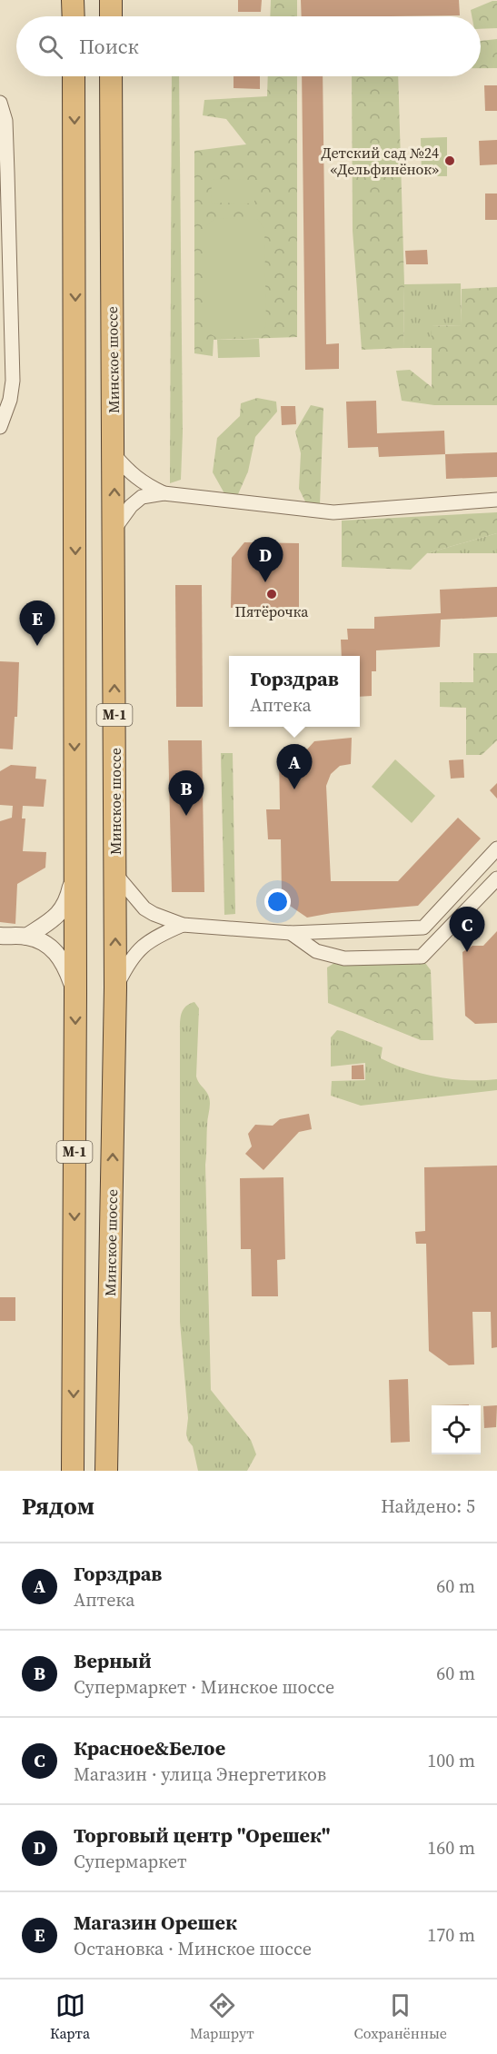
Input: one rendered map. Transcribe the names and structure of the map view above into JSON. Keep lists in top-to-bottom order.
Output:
{
  "streets": {
    "highway": ["Минское шоссе", "М-1"]
  },
  "places": ["Детский сад №24 «Дельфинёнок»", "Пятёрочка"],
  "page": {
    "search": "Поиск",
    "pins": [
      "D",
      "E",
      "A",
      "B",
      "C"
    ],
    "popup": ["Горздрав", "Аптека"],
    "heading": ["Рядом", "Найдено: 5"],
    "list": [
      {
        "mark": "A",
        "name": "Горздрав",
        "note": "Аптека",
        "value": "60 m"
      },
      {
        "mark": "B",
        "name": "Верный",
        "note": "Супермаркет · Минское шоссе",
        "value": "60 m"
      },
      {
        "mark": "C",
        "name": "Красное&Белое",
        "note": "Магазин · улица Энергетиков",
        "value": "100 m"
      },
      {
        "mark": "D",
        "name": "Торговый центр \"Орешек\"",
        "note": "Супермаркет",
        "value": "160 m"
      },
      {
        "mark": "E",
        "name": "Магазин Орешек",
        "note": "Остановка · Минское шоссе",
        "value": "170 m"
      }
    ],
    "nav": ["Карта", "Маршрут", "Сохранённые"]
  }
}
